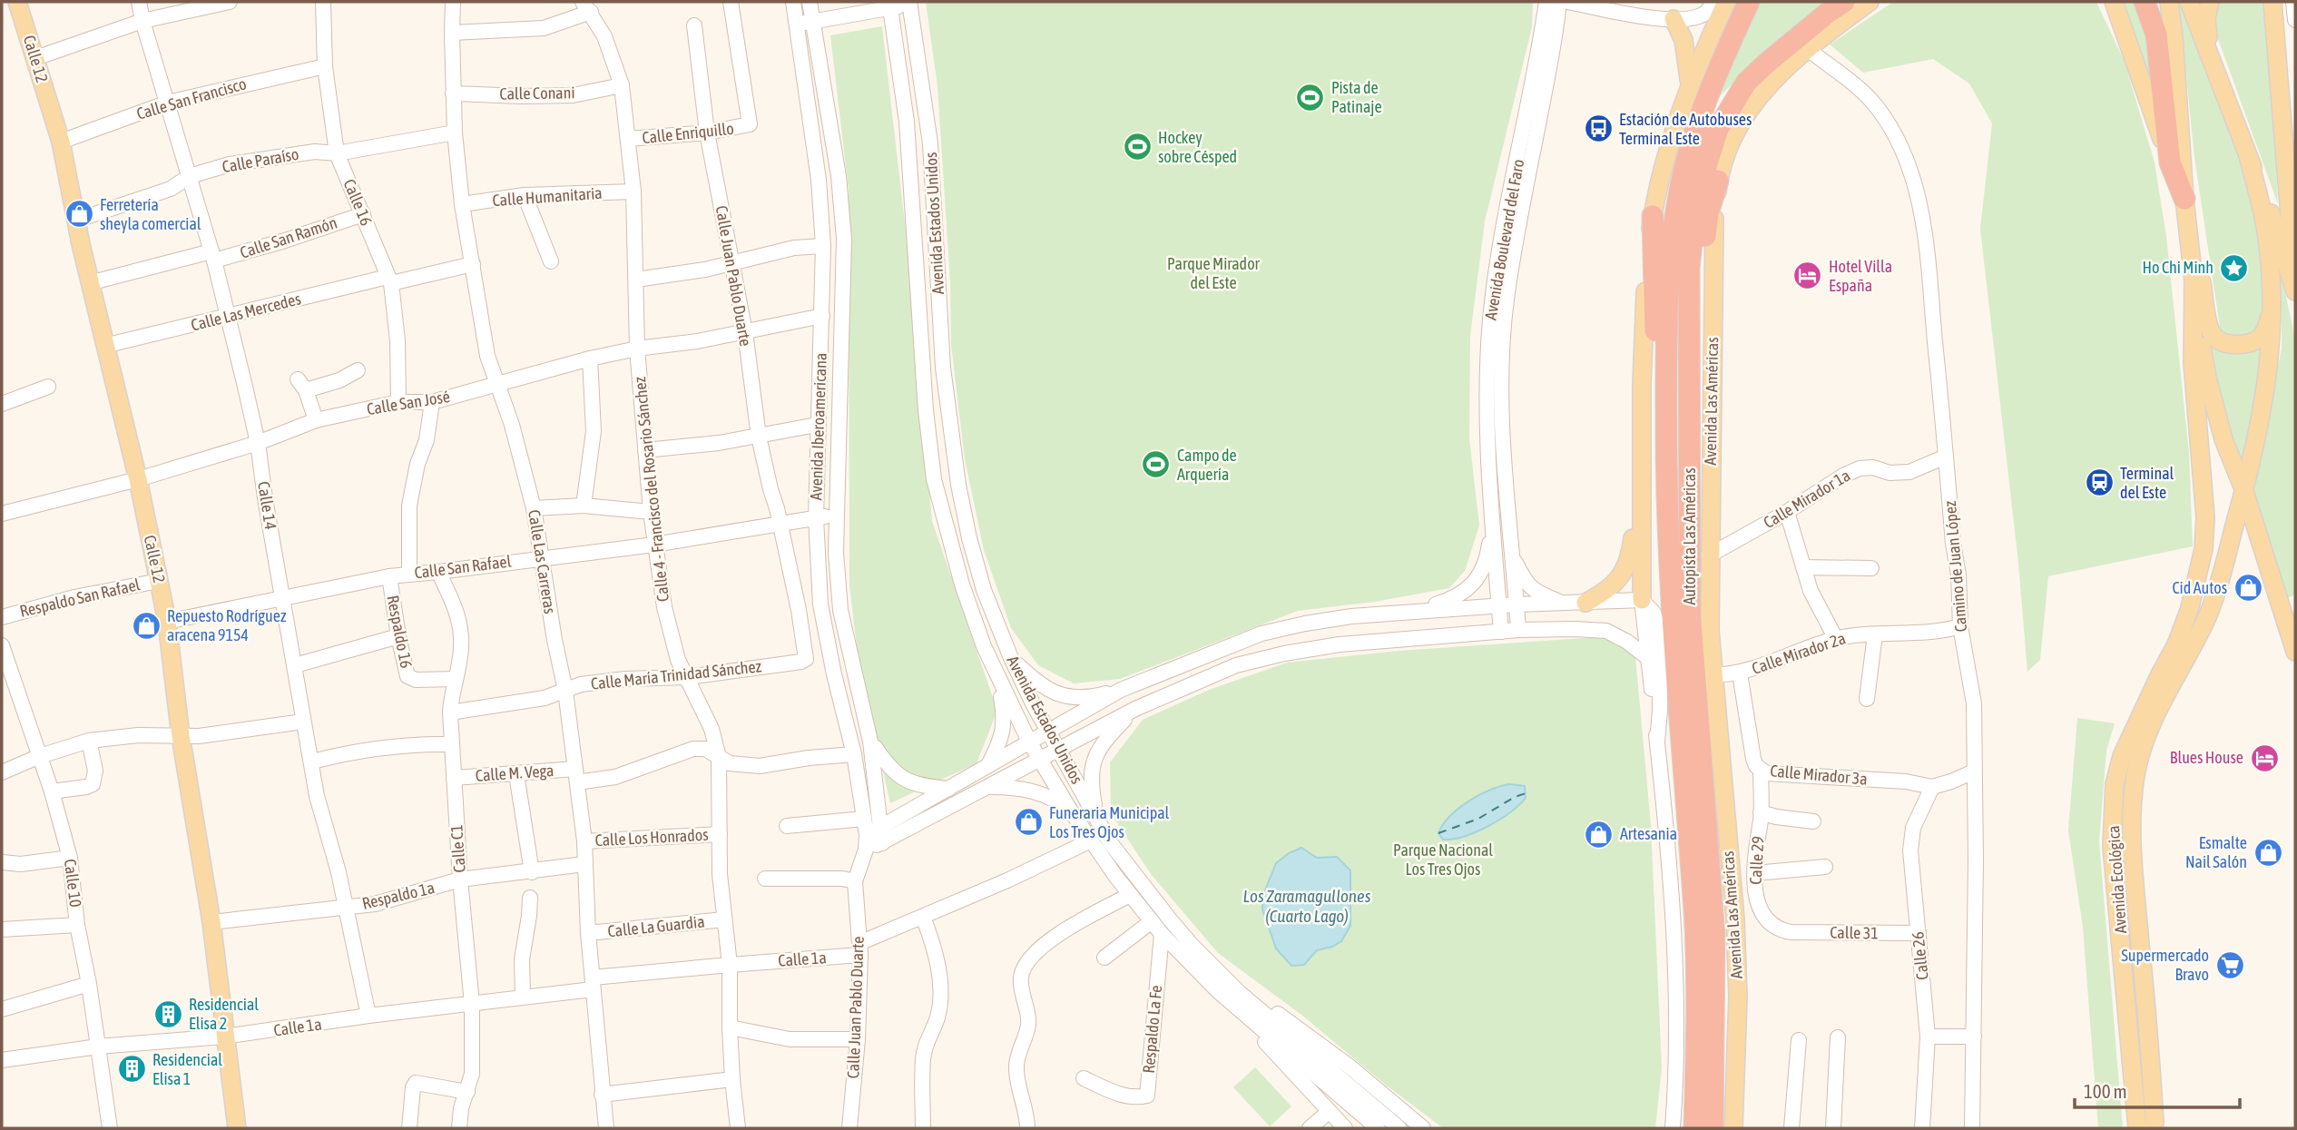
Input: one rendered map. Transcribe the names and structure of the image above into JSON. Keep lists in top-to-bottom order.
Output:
{
  "streets": {
    "highway": ["Autopista Las Américas"],
    "main road": ["Calle 12", "Avenida Las Américas", "Avenida Ecológica"],
    "street": [
      "Calle Conani",
      "Calle San Francisco",
      "Calle Enriquillo",
      "Calle Paraíso",
      "Calle Humanitaria",
      "Calle 16",
      "Avenida Estados Unidos",
      "Calle San Ramón",
      "Avenida Boulevard del Faro",
      "Calle Juan Pablo Duarte",
      "Calle Las Mercedes",
      "Calle San José",
      "Avenida Iberoamericana",
      "Calle 4 - Francisco del Rosario Sánchez",
      "Calle Mirador 1a",
      "Calle 14",
      "Calle Las Carreras",
      "Camino de Juan López",
      "Calle San Rafael",
      "Respaldo San Rafael",
      "Respaldo 16",
      "Calle Mirador 2a",
      "Calle María Trinidad Sánchez",
      "Calle M. Vega",
      "Calle Mirador 3a",
      "Calle Los Honrados",
      "Calle C1",
      "Calle 29",
      "Calle 10",
      "Respaldo 1a",
      "Calle La Guardia",
      "Calle 31",
      "Calle 26",
      "Calle 1a",
      "Respaldo La Fe"
    ]
  },
  "crossings": [
    ["Calle 12", "Calle San Francisco"],
    ["Calle 12", "Calle Paraíso"],
    ["Calle 12", "Calle San Ramón"],
    ["Calle 12", "Calle Las Mercedes"],
    ["Calle 12", "Calle San José"],
    ["Calle 12", "Calle San Rafael"],
    ["Calle 12", "Respaldo San Rafael"],
    ["Calle 12", "Respaldo 1a"],
    ["Calle 12", "Calle 1a"],
    ["Calle Conani", "Calle 4 - Francisco del Rosario Sánchez"],
    ["Calle Conani", "Calle Las Carreras"],
    ["Calle San Francisco", "Calle 16"],
    ["Calle San Francisco", "Calle 14"],
    ["Calle Enriquillo", "Calle Juan Pablo Duarte"],
    ["Calle Enriquillo", "Calle 4 - Francisco del Rosario Sánchez"],
    ["Calle Paraíso", "Calle 16"],
    ["Calle Paraíso", "Calle 14"],
    ["Calle Paraíso", "Calle Las Carreras"],
    ["Calle Humanitaria", "Calle 4 - Francisco del Rosario Sánchez"],
    ["Calle Humanitaria", "Calle Las Carreras"],
    ["Calle 16", "Calle San Ramón"],
    ["Calle 16", "Calle Las Mercedes"],
    ["Calle 16", "Calle San José"],
    ["Avenida Estados Unidos", "Calle 1a"],
    ["Avenida Estados Unidos", "Respaldo La Fe"],
    ["Calle San Ramón", "Calle 14"],
    ["Calle Juan Pablo Duarte", "Calle San José"],
    ["Calle Juan Pablo Duarte", "Avenida Iberoamericana"],
    ["Calle Juan Pablo Duarte", "Calle San Rafael"],
    ["Calle Juan Pablo Duarte", "Calle María Trinidad Sánchez"],
    ["Calle Juan Pablo Duarte", "Calle 1a"],
    ["Calle Las Mercedes", "Calle 14"],
    ["Calle Las Mercedes", "Calle Las Carreras"],
    ["Avenida Las Américas", "Calle Mirador 1a"],
    ["Avenida Las Américas", "Camino de Juan López"],
    ["Avenida Las Américas", "Calle Mirador 2a"],
    ["Calle San José", "Avenida Iberoamericana"],
    ["Calle San José", "Calle 4 - Francisco del Rosario Sánchez"],
    ["Calle San José", "Calle 14"],
    ["Calle San José", "Calle Las Carreras"],
    ["Avenida Iberoamericana", "Calle San Rafael"],
    ["Avenida Iberoamericana", "Calle M. Vega"],
    ["Calle 4 - Francisco del Rosario Sánchez", "Calle San Rafael"],
    ["Calle 4 - Francisco del Rosario Sánchez", "Calle María Trinidad Sánchez"],
    ["Calle 4 - Francisco del Rosario Sánchez", "Calle M. Vega"],
    ["Calle 4 - Francisco del Rosario Sánchez", "Calle Los Honrados"],
    ["Calle 4 - Francisco del Rosario Sánchez", "Calle La Guardia"],
    ["Calle 4 - Francisco del Rosario Sánchez", "Calle 1a"],
    ["Calle Mirador 1a", "Camino de Juan López"],
    ["Calle 14", "Calle San Rafael"],
    ["Calle 14", "Respaldo 1a"],
    ["Calle 14", "Calle 1a"],
    ["Calle Las Carreras", "Calle San Rafael"],
    ["Calle Las Carreras", "Calle María Trinidad Sánchez"],
    ["Calle Las Carreras", "Calle M. Vega"],
    ["Calle Las Carreras", "Calle Los Honrados"],
    ["Calle Las Carreras", "Respaldo 1a"],
    ["Calle Las Carreras", "Calle La Guardia"],
    ["Calle Las Carreras", "Calle 1a"],
    ["Camino de Juan López", "Calle Mirador 2a"],
    ["Camino de Juan López", "Calle Mirador 3a"],
    ["Calle San Rafael", "Respaldo 16"],
    ["Calle San Rafael", "Calle María Trinidad Sánchez"],
    ["Calle San Rafael", "Calle C1"],
    ["Respaldo 16", "Calle C1"],
    ["Calle Mirador 2a", "Calle Mirador 3a"],
    ["Calle María Trinidad Sánchez", "Calle C1"],
    ["Calle M. Vega", "Calle C1"],
    ["Calle Mirador 3a", "Calle 29"],
    ["Calle Mirador 3a", "Calle 26"],
    ["Calle C1", "Respaldo 1a"],
    ["Calle C1", "Calle 1a"],
    ["Calle 29", "Calle 31"],
    ["Calle 10", "Calle 1a"],
    ["Calle 31", "Calle 26"]
  ],
  "water": ["Los Zaramagullones (Cuarto Lago)"],
  "parks": ["Parque Mirador del Este", "Parque Nacional Los Tres Ojos"],
  "places": {
    "sports": ["Pista de Patinaje", "Hockey sobre Césped", "Campo de Arquería"],
    "bus stop": ["Estación de Autobuses Terminal Este"],
    "shop": [
      "Ferretería sheyla comercial",
      "Cid Autos",
      "Repuesto Rodríguez aracena 9154",
      "Funeraria Municipal Los Tres Ojos",
      "Artesania",
      "Esmalte Nail Salón"
    ],
    "place": ["Ho Chi Minh"],
    "hotel": ["Hotel Villa España", "Blues House"],
    "station": ["Terminal del Este"],
    "supermarket": ["Supermercado Bravo"],
    "building": ["Residencial Elisa 2", "Residencial Elisa 1"]
  },
  "scale_bar": "100 m"
}
